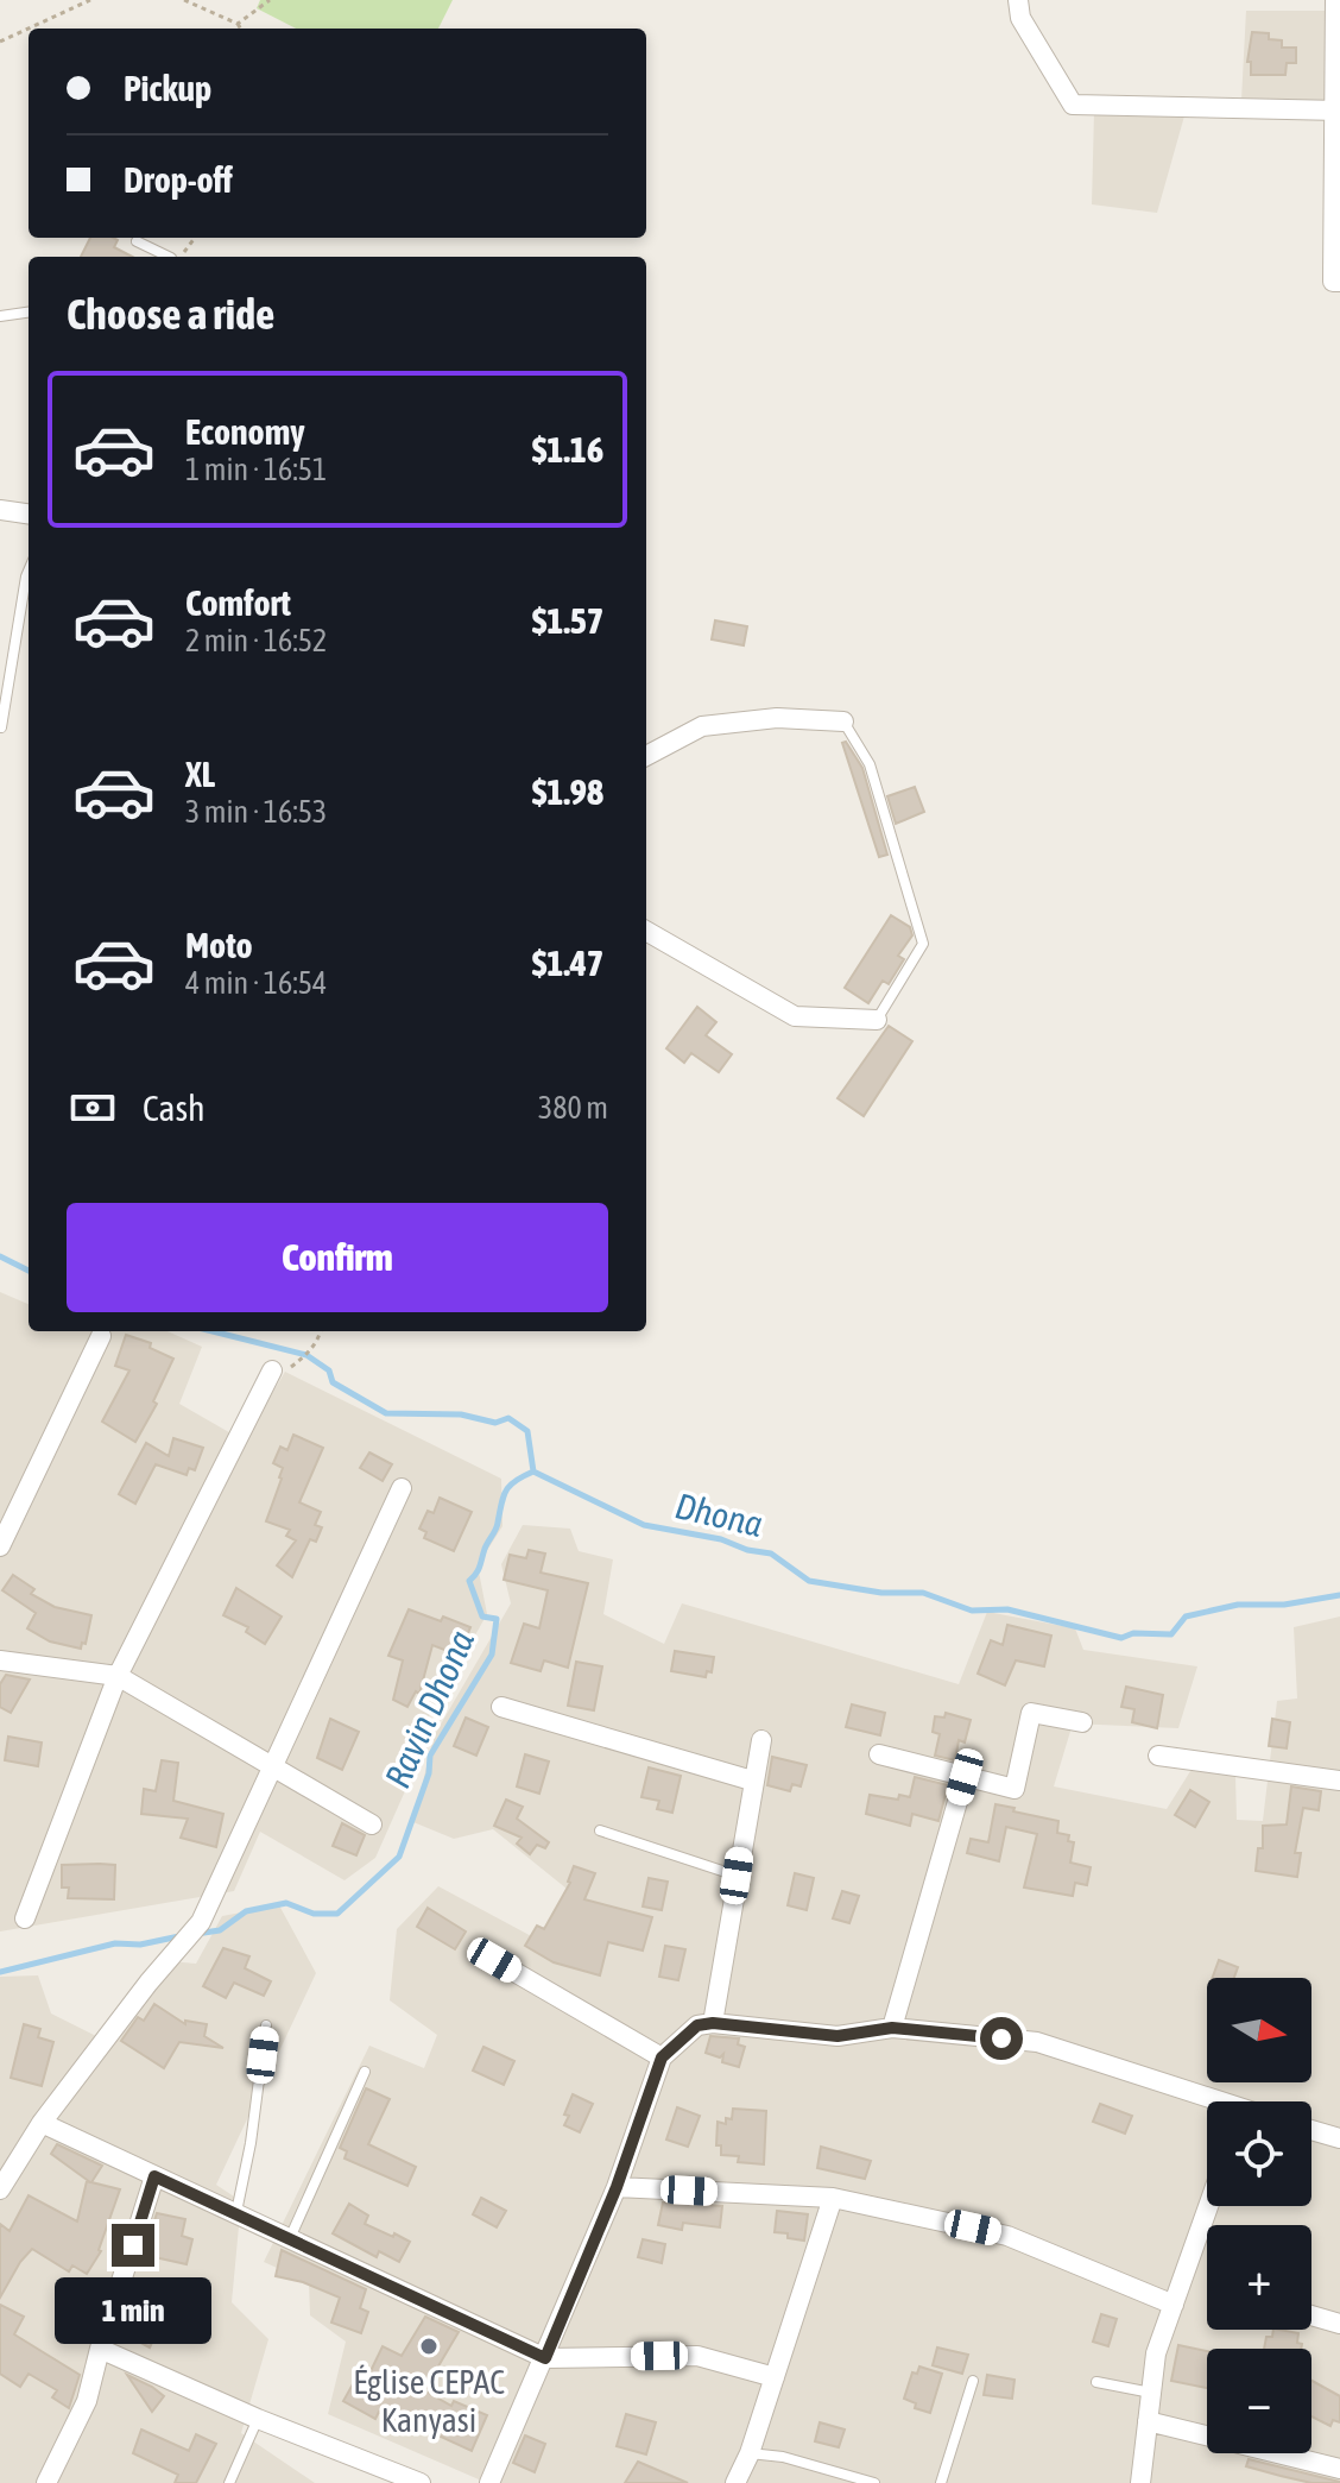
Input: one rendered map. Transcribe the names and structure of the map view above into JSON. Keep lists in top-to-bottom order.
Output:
{
  "water": ["Dhona", "Ravin Dhona"],
  "places": ["Église CEPAC Kanyasi"],
  "north": "right",
  "page": {
    "banner": ["Pickup", "Drop-off"],
    "heading": "Choose a ride",
    "list": [
      {
        "name": "Economy",
        "note": "1 min · 16:51",
        "value": "$1.16"
      },
      {
        "name": "Comfort",
        "note": "2 min · 16:52",
        "value": "$1.57"
      },
      {
        "name": "XL",
        "note": "3 min · 16:53",
        "value": "$1.98"
      },
      {
        "name": "Moto",
        "note": "4 min · 16:54",
        "value": "$1.47"
      }
    ],
    "pay": ["Cash", "380 m"],
    "buttons": "Confirm",
    "map_buttons": ["+", "−"],
    "bubble": "1 min"
  }
}
